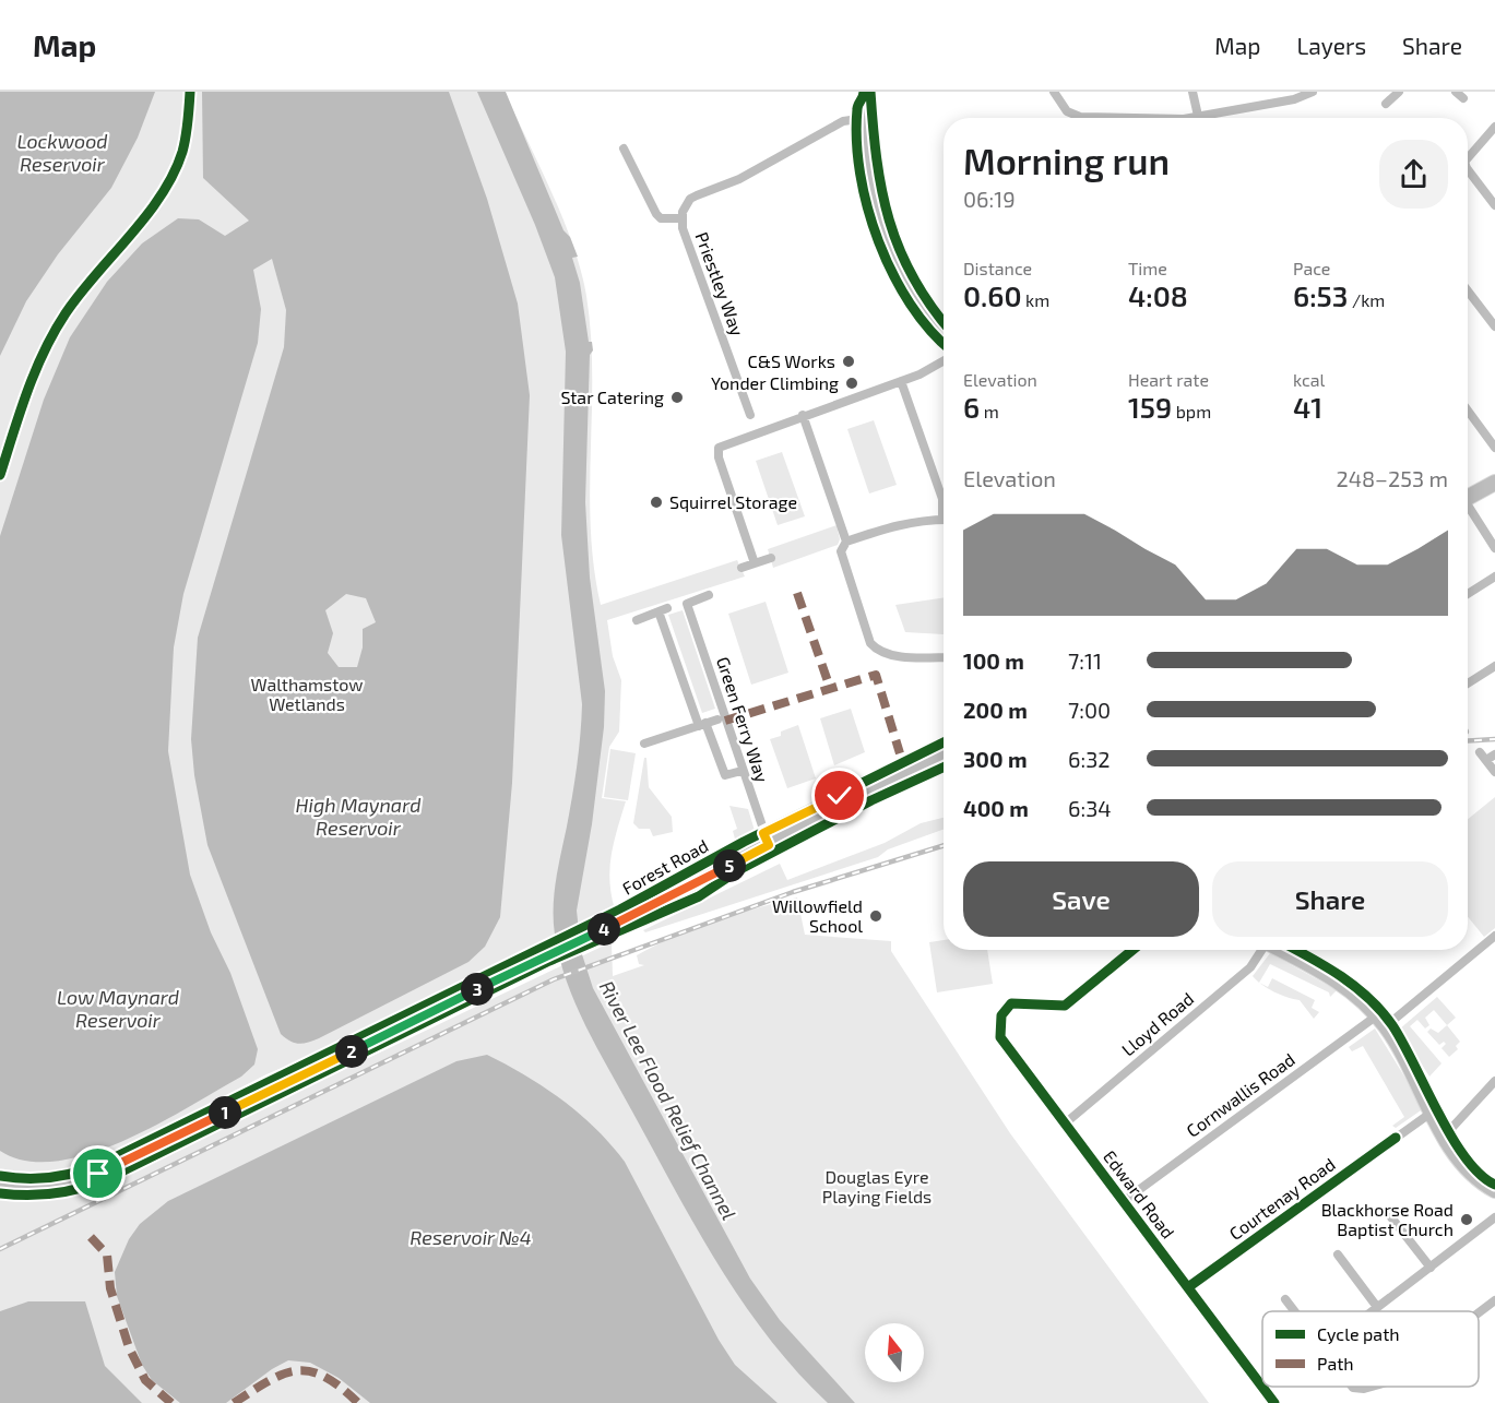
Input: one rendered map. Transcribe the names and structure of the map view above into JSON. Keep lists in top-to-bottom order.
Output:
{
  "streets": {
    "main road": ["Forest Road"],
    "street": [
      "Priestley Way",
      "Green Ferry Way",
      "Lloyd Road",
      "Cornwallis Road",
      "Edward Road",
      "Courtenay Road"
    ]
  },
  "crossings": [
    ["Green Ferry Way", "Forest Road"],
    ["Lloyd Road", "Edward Road"],
    ["Cornwallis Road", "Edward Road"],
    ["Edward Road", "Courtenay Road"]
  ],
  "water": [
    "Lockwood Reservoir",
    "High Maynard Reservoir",
    "Low Maynard Reservoir",
    "River Lee Flood Relief Channel",
    "Reservoir №4"
  ],
  "parks": ["Walthamstow Wetlands", "Douglas Eyre Playing Fields"],
  "places": [
    "C&S Works",
    "Yonder Climbing",
    "Star Catering",
    "Squirrel Storage",
    "Willowfield School",
    "Blackhorse Road Baptist Church"
  ],
  "legend": ["Cycle path", "Path"],
  "north": "top",
  "page": {
    "header": "Map",
    "nav": ["Map", "Layers", "Share"],
    "heading": ["Morning run", "06:19"],
    "stats": [
      ["Distance", "0.60 km"],
      ["Time", "4:08"],
      ["Pace", "6:53 /km"],
      ["Elevation", "6 m"],
      ["Heart rate", "159 bpm"],
      ["kcal", "41"]
    ],
    "chart": ["Elevation", "248–253 m"],
    "list": [
      {
        "name": "100 m",
        "note": "7:11"
      },
      {
        "name": "200 m",
        "note": "7:00"
      },
      {
        "name": "300 m",
        "note": "6:32"
      },
      {
        "name": "400 m",
        "note": "6:34"
      }
    ],
    "buttons": ["Save", "Share"],
    "pins": [
      "5",
      "4",
      "3",
      "2",
      "1"
    ]
  }
}
